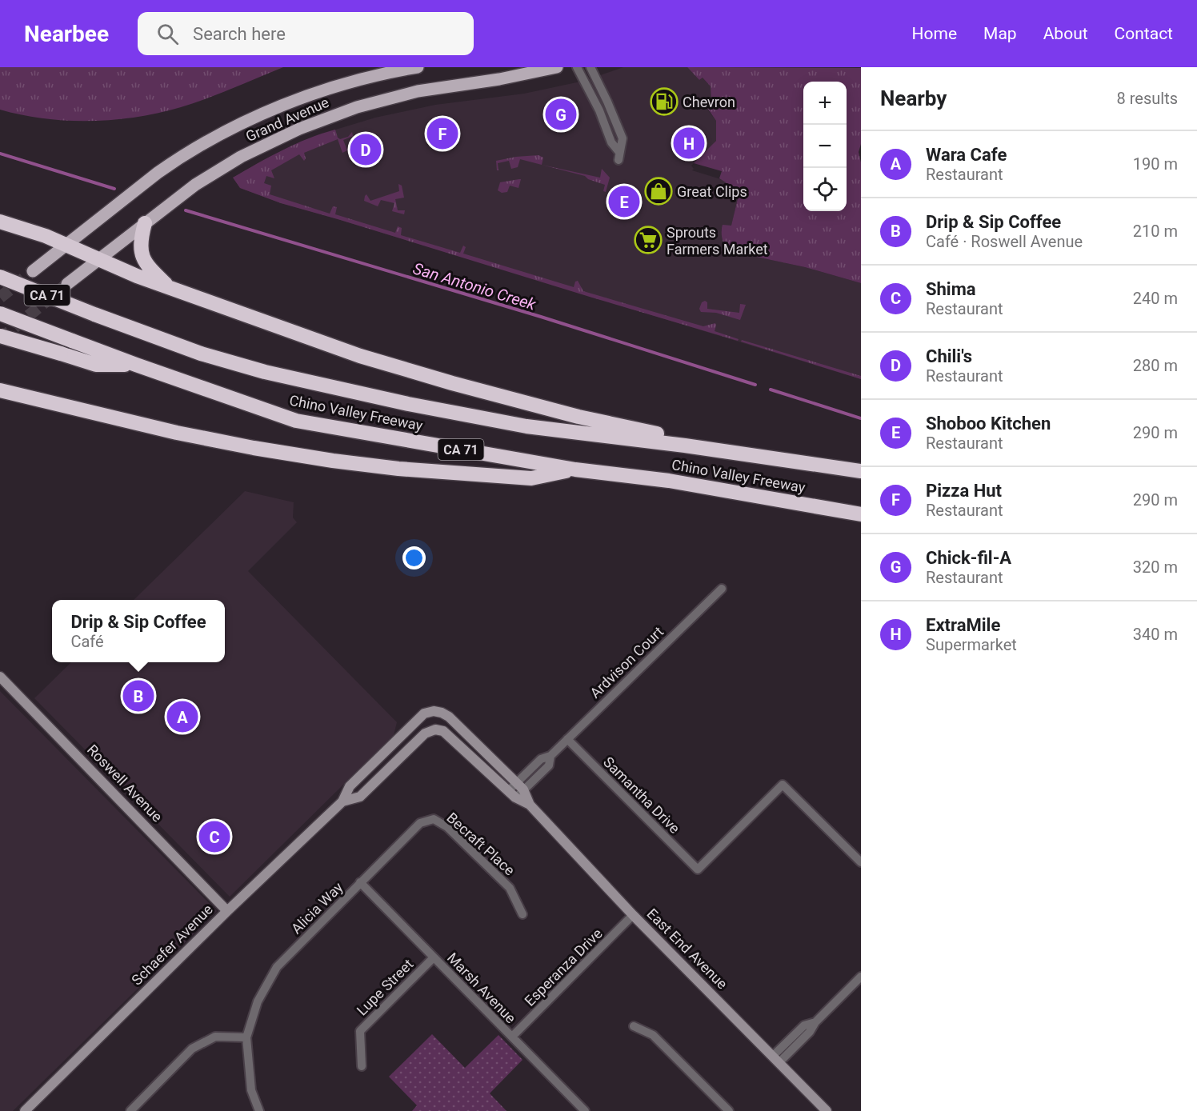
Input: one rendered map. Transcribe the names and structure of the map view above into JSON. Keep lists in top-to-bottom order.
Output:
{
  "streets": {
    "highway": ["CA 71", "Chino Valley Freeway"],
    "main road": [
      "Grand Avenue",
      "Roswell Avenue",
      "Schaefer Avenue",
      "East End Avenue"
    ],
    "street": [
      "Ardvison Court",
      "Samantha Drive",
      "Becraft Place",
      "Alicia Way",
      "Esperanza Drive",
      "Lupe Street",
      "Marsh Avenue"
    ]
  },
  "crossings": [
    ["Ardvison Court", "Samantha Drive"],
    ["Ardvison Court", "East End Avenue"],
    ["Roswell Avenue", "Schaefer Avenue"],
    ["Becraft Place", "Alicia Way"],
    ["Alicia Way", "Marsh Avenue"],
    ["Schaefer Avenue", "East End Avenue"],
    ["East End Avenue", "Esperanza Drive"],
    ["Esperanza Drive", "Marsh Avenue"],
    ["Lupe Street", "Marsh Avenue"]
  ],
  "water": ["San Antonio Creek"],
  "places": {
    "fuel station": ["Chevron"],
    "shop": ["Great Clips"],
    "supermarket": ["Sprouts Farmers Market"]
  },
  "page": {
    "header": "Nearbee",
    "search": "Search here",
    "nav": [
      "Home",
      "Map",
      "About",
      "Contact"
    ],
    "heading": ["Nearby", "8 results"],
    "map_buttons": ["+", "−"],
    "pins": [
      "G",
      "F",
      "H",
      "D",
      "E",
      "B",
      "A",
      "C"
    ],
    "list": [
      {
        "mark": "A",
        "name": "Wara Cafe",
        "note": "Restaurant",
        "value": "190 m"
      },
      {
        "mark": "B",
        "name": "Drip & Sip Coffee",
        "note": "Café · Roswell Avenue",
        "value": "210 m"
      },
      {
        "mark": "C",
        "name": "Shima",
        "note": "Restaurant",
        "value": "240 m"
      },
      {
        "mark": "D",
        "name": "Chili's",
        "note": "Restaurant",
        "value": "280 m"
      },
      {
        "mark": "E",
        "name": "Shoboo Kitchen",
        "note": "Restaurant",
        "value": "290 m"
      },
      {
        "mark": "F",
        "name": "Pizza Hut",
        "note": "Restaurant",
        "value": "290 m"
      },
      {
        "mark": "G",
        "name": "Chick-fil-A",
        "note": "Restaurant",
        "value": "320 m"
      },
      {
        "mark": "H",
        "name": "ExtraMile",
        "note": "Supermarket",
        "value": "340 m"
      }
    ],
    "popup": ["Drip & Sip Coffee", "Café"]
  }
}
